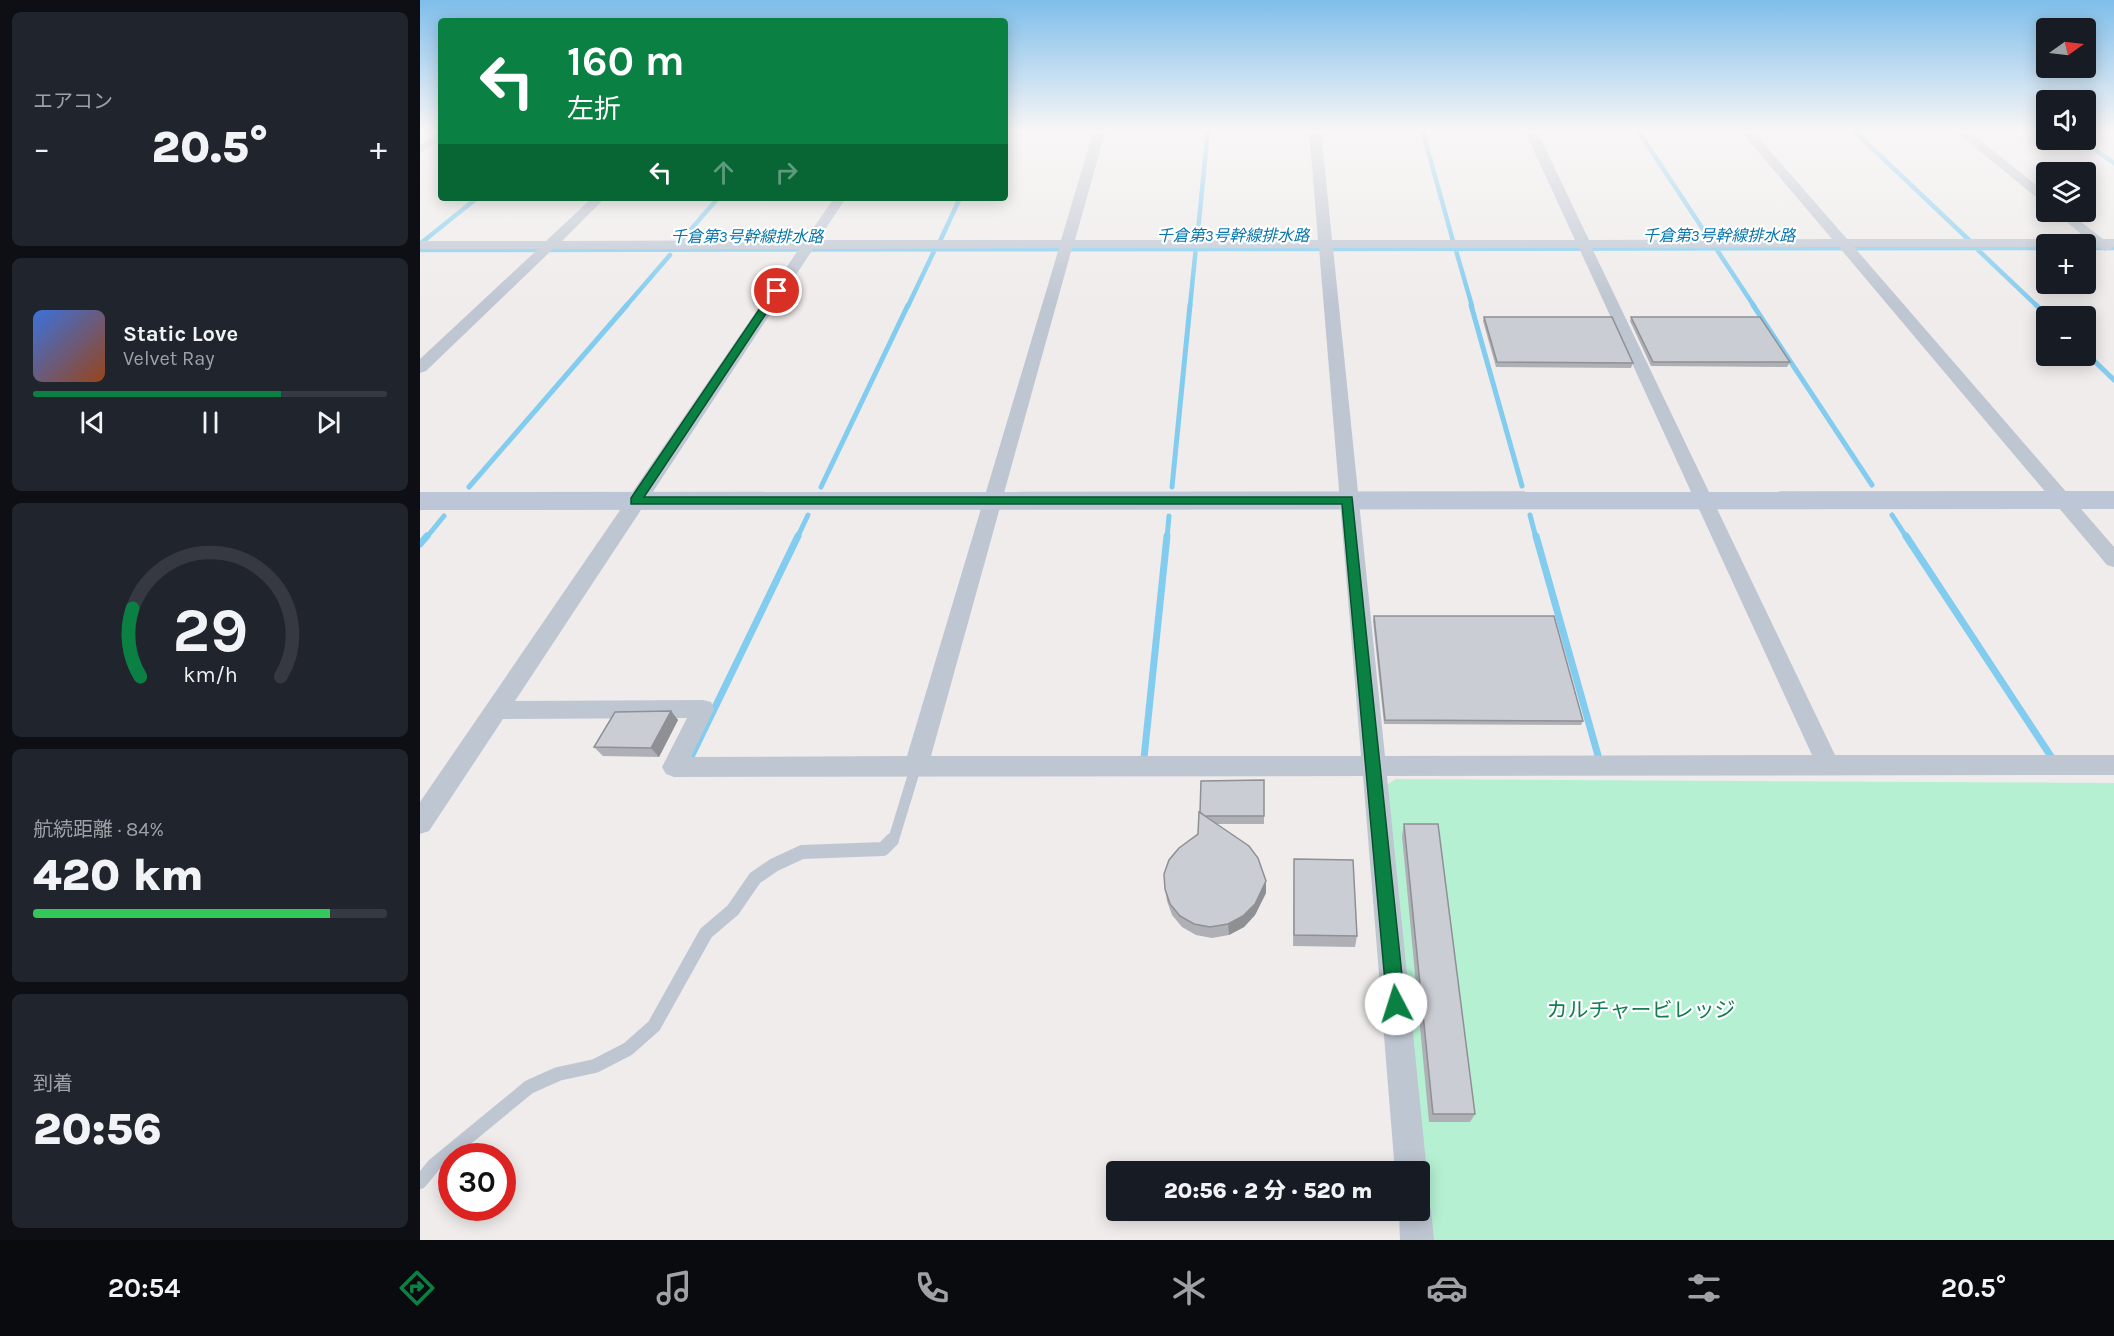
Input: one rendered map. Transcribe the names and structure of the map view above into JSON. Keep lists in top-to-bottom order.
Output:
{
  "water": ["千倉第3号幹線排水路"],
  "parks": ["カルチャービレッジ"],
  "north": "right",
  "page": {
    "tile": [
      "エアコン",
      ["航続距離 · 84%", "420 km"],
      ["到着", "20:56"]
    ],
    "map_buttons": ["+", "−"],
    "turn": ["160 m", "左折"],
    "heat": ["−", "20.5°", "+"],
    "song": ["Static Love", "Velvet Ray"],
    "limit": "30",
    "trip": "20:56 · 2 分 · 520 m",
    "tabs": ["20:54", "20.5°"],
    "gauge": ["29", "km/h"]
  }
}
